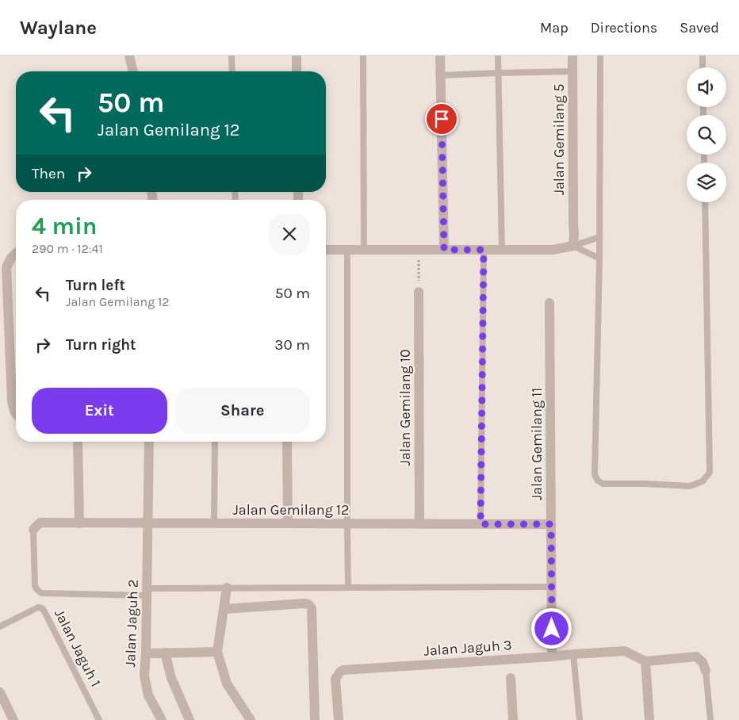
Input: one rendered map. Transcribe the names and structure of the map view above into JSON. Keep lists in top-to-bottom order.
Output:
{
  "streets": {
    "street": [
      "Jalan Gemilang 5",
      "Jalan Gemilang 10",
      "Jalan Gemilang 11",
      "Jalan Gemilang 12",
      "Jalan Jaguh 2",
      "Jalan Jaguh 3"
    ],
    "lane": ["Jalan Jaguh 1"]
  },
  "crossings": [
    ["Jalan Gemilang 10", "Jalan Gemilang 12"],
    ["Jalan Gemilang 11", "Jalan Gemilang 12"],
    ["Jalan Gemilang 11", "Jalan Jaguh 3"],
    ["Jalan Gemilang 12", "Jalan Jaguh 2"]
  ],
  "page": {
    "header": "Waylane",
    "nav": ["Map", "Directions", "Saved"],
    "turn": ["50 m", "Jalan Gemilang 12"],
    "then": "Then",
    "heading": ["4 min", "290 m · 12:41"],
    "list": [
      {
        "name": "Turn left",
        "note": "Jalan Gemilang 12",
        "value": "50 m"
      },
      {
        "name": "Turn right",
        "value": "30 m"
      }
    ],
    "buttons": ["Exit", "Share"]
  }
}
